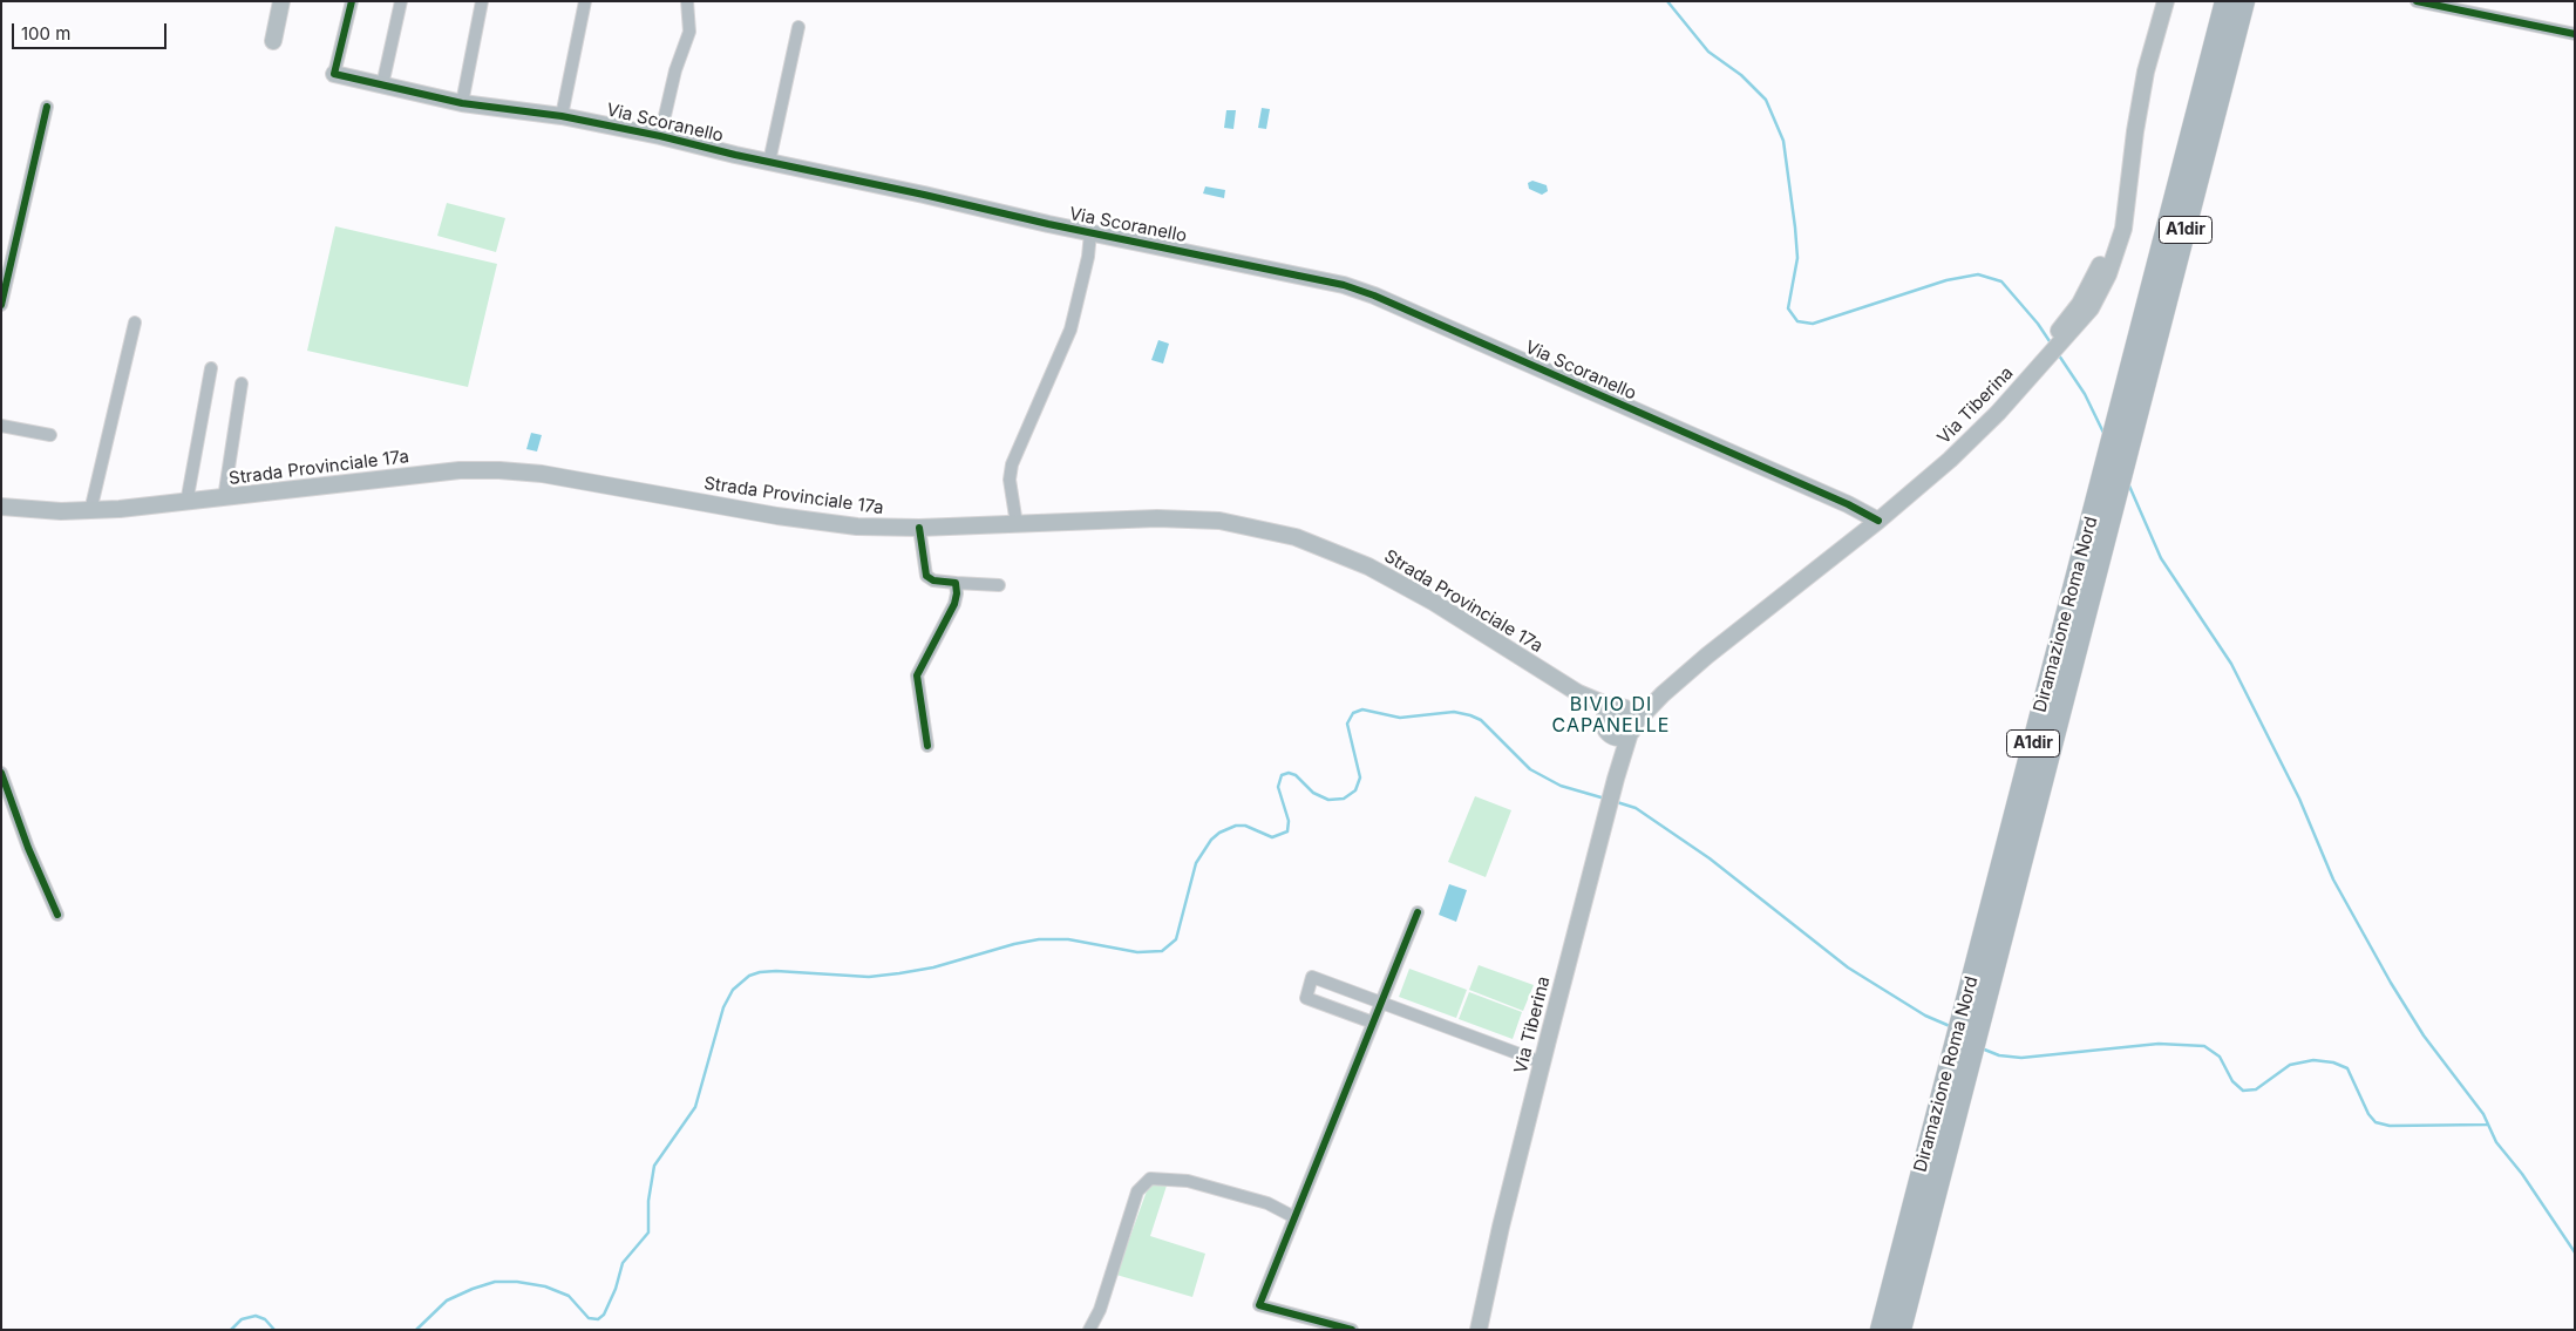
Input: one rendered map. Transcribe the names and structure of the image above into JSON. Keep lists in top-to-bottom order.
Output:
{
  "streets": {
    "highway": ["A1dir", "Diramazione Roma Nord"],
    "main road": ["Via Scoranello", "Via Tiberina", "Strada Provinciale 17a"]
  },
  "crossings": [
    ["Via Scoranello", "Via Tiberina"]
  ],
  "districts": ["BIVIO DI CAPANELLE"],
  "scale_bar": "100 m"
}
